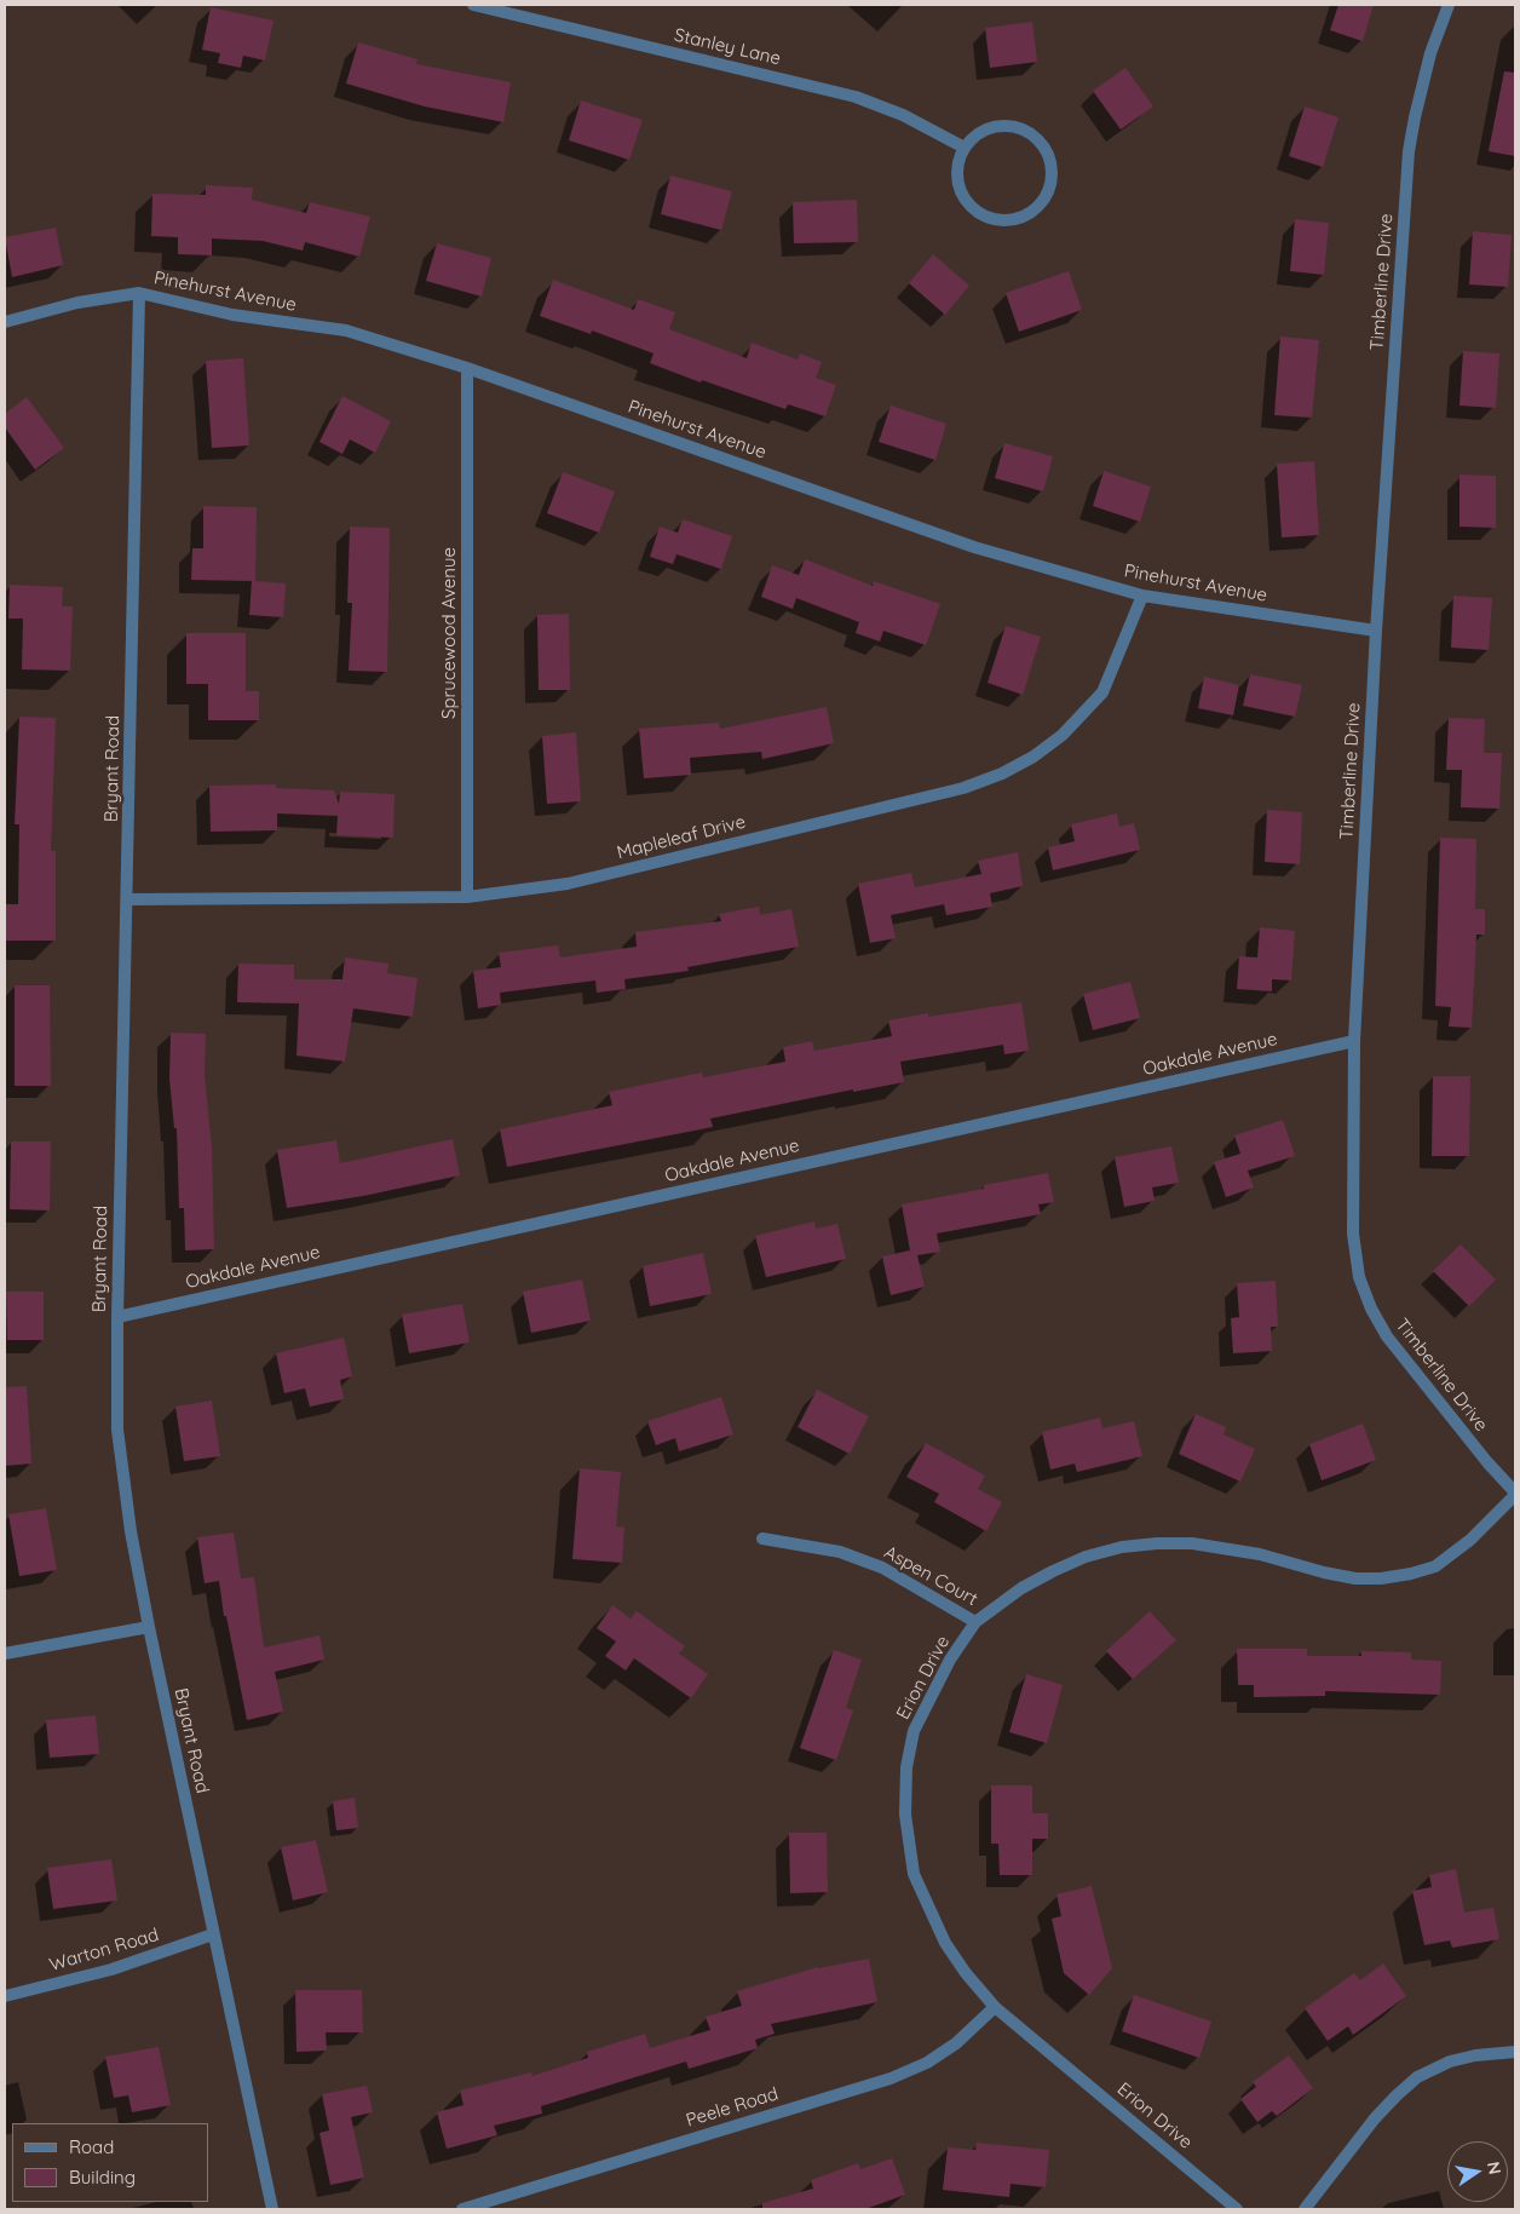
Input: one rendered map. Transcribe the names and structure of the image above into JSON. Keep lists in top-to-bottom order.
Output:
{
  "streets": {
    "street": [
      "Stanley Lane",
      "Timberline Drive",
      "Pinehurst Avenue",
      "Sprucewood Avenue",
      "Bryant Road",
      "Mapleleaf Drive",
      "Oakdale Avenue",
      "Aspen Court",
      "Erion Drive",
      "Warton Road",
      "Peele Road"
    ]
  },
  "crossings": [
    ["Timberline Drive", "Pinehurst Avenue"],
    ["Timberline Drive", "Oakdale Avenue"],
    ["Timberline Drive", "Erion Drive"],
    ["Pinehurst Avenue", "Sprucewood Avenue"],
    ["Pinehurst Avenue", "Bryant Road"],
    ["Pinehurst Avenue", "Mapleleaf Drive"],
    ["Sprucewood Avenue", "Mapleleaf Drive"],
    ["Bryant Road", "Mapleleaf Drive"],
    ["Bryant Road", "Oakdale Avenue"],
    ["Bryant Road", "Warton Road"],
    ["Aspen Court", "Erion Drive"],
    ["Erion Drive", "Peele Road"]
  ],
  "legend": ["Road", "Building"],
  "north": "right"
}
